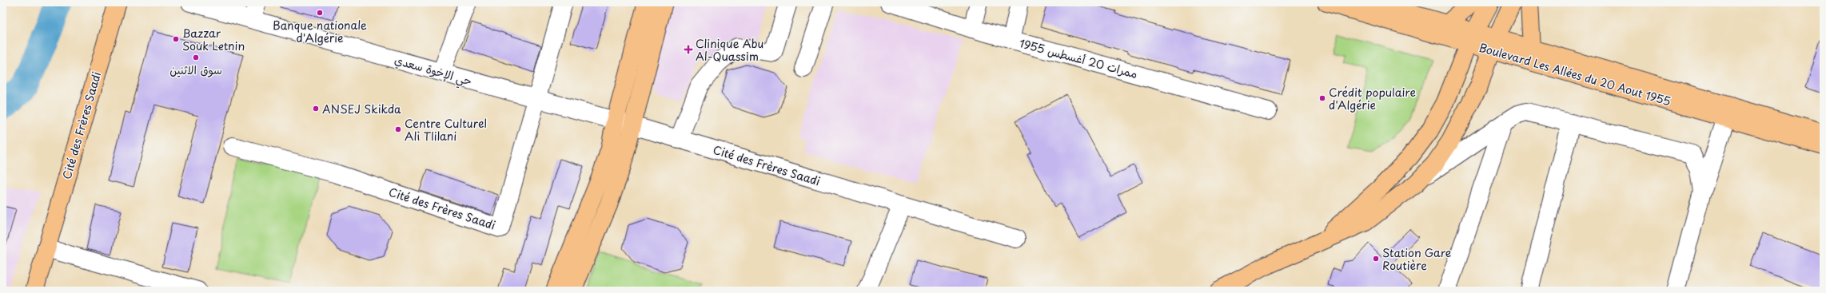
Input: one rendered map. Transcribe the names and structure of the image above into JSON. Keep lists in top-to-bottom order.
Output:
{
  "streets": {
    "main road": ["Boulevard Les Allées du 20 Aout 1955", "Cité des Frères Saadi"],
    "street": ["ممرات 20 أغسطس 1955", "حي الإخوة سعدي"]
  },
  "crossings": [
    ["حي الإخوة سعدي", "Cité des Frères Saadi"]
  ],
  "places": {
    "other": [
      "Banque nationale d'Algérie",
      "Bazzar Souk Letnin",
      "سوق الاثنين",
      "Crédit populaire d'Algérie",
      "ANSEJ Skikda",
      "Centre Culturel Ali Tlilani",
      "Station Gare Routière"
    ],
    "health": ["Clinique Abu Al-Quassim"]
  }
}
